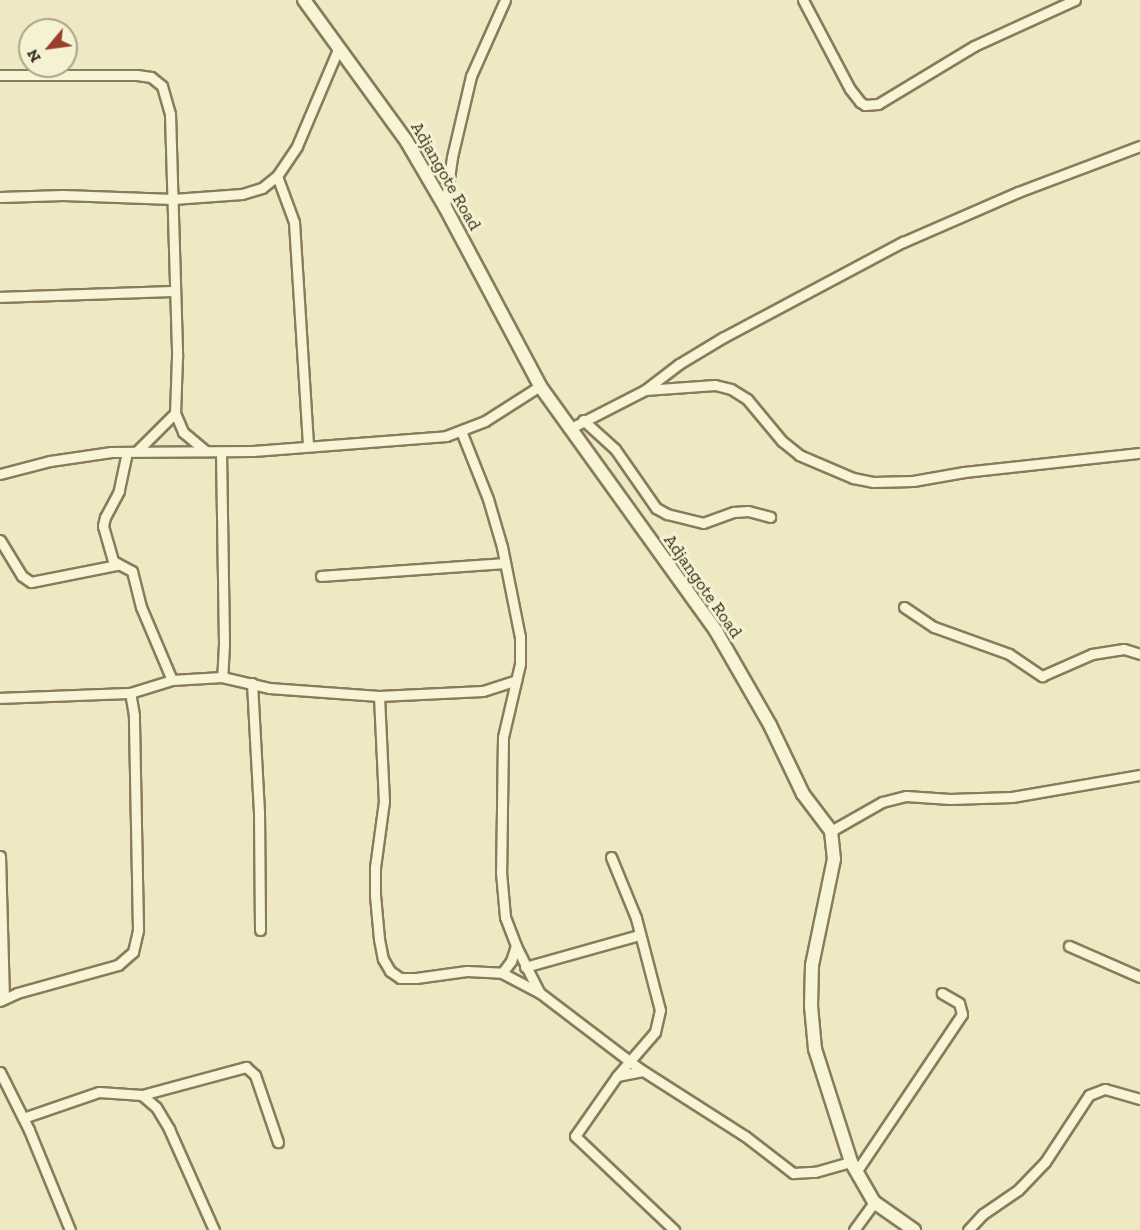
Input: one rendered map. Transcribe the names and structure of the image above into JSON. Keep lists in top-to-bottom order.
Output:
{
  "streets": {
    "street": ["Adjangote Road"]
  },
  "north": "bottom left"
}
